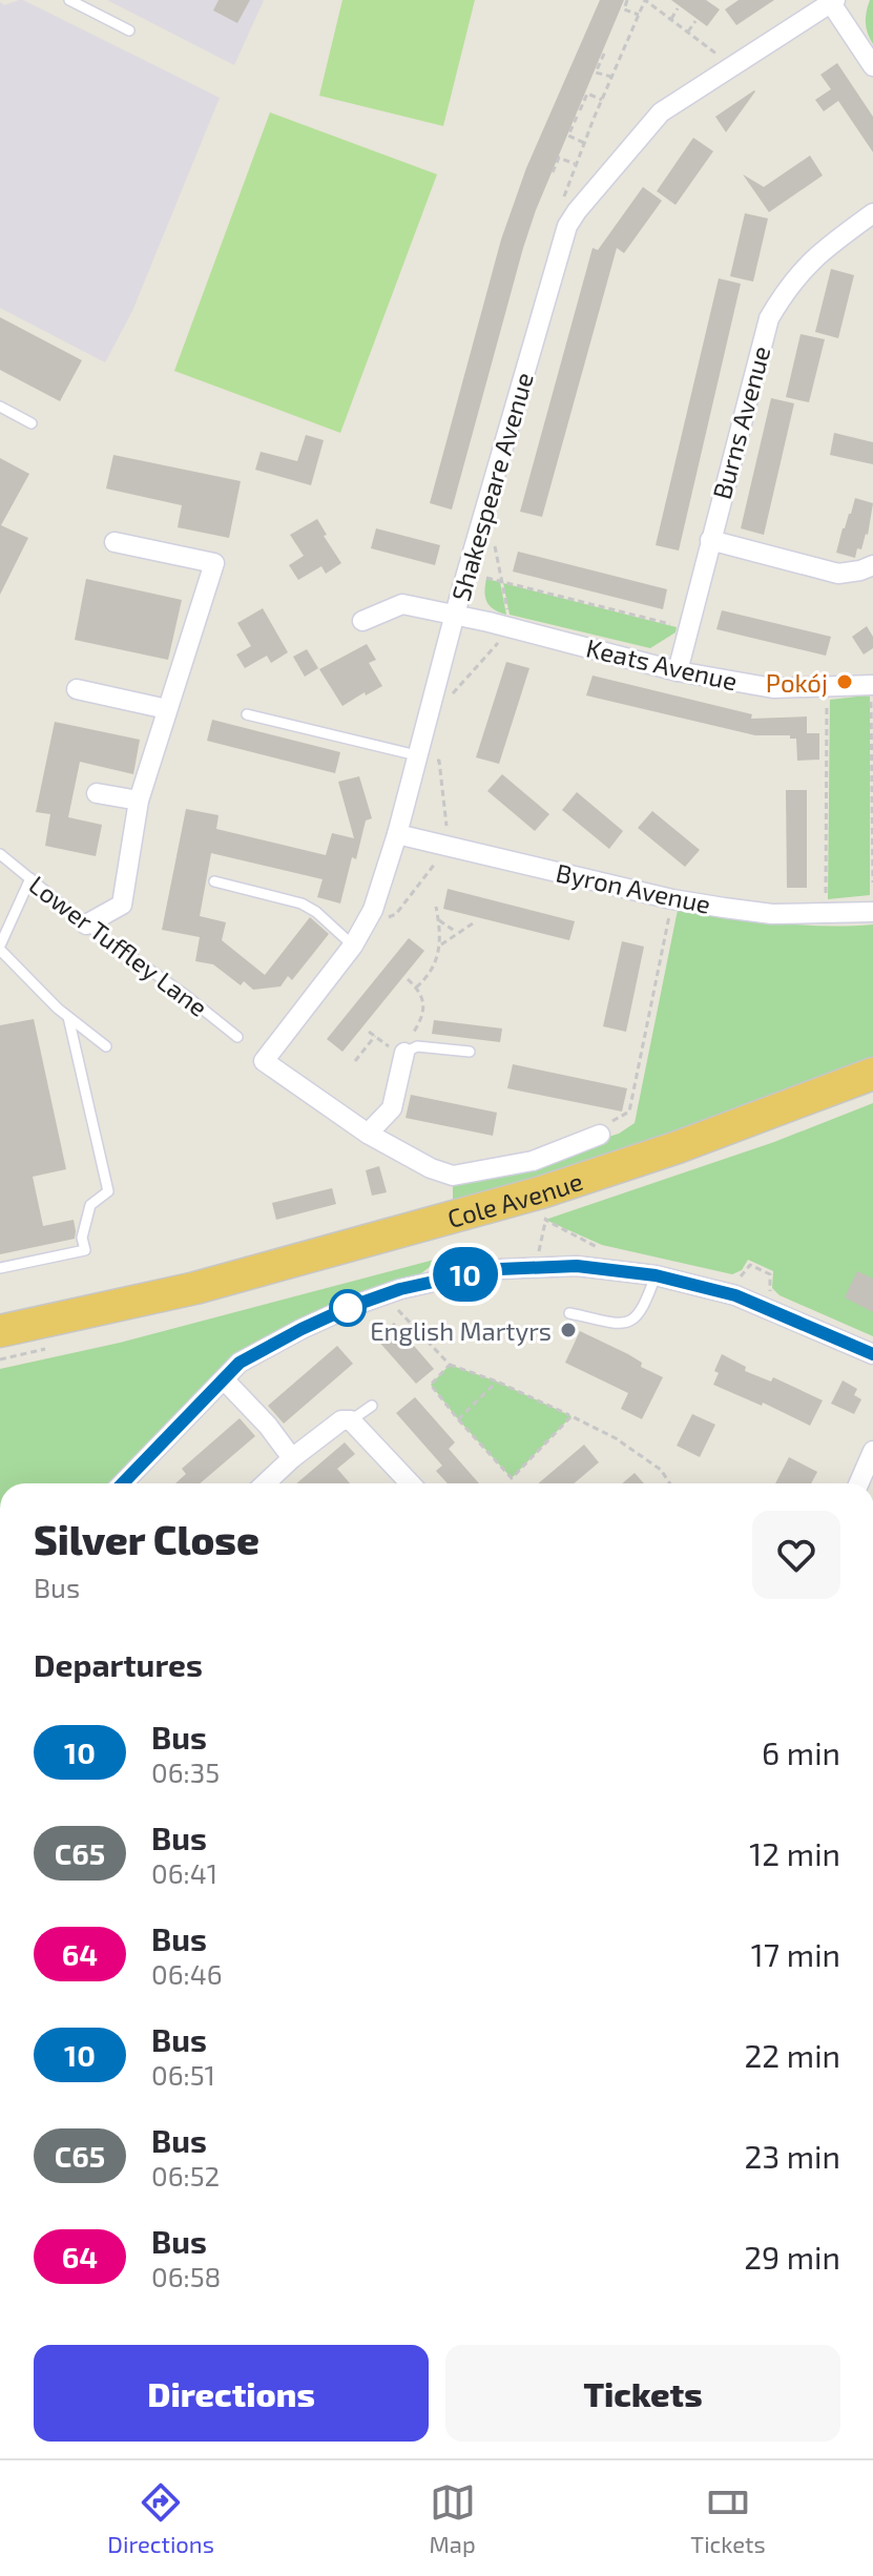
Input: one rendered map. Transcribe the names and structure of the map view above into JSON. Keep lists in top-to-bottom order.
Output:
{
  "streets": {
    "highway": ["Cole Avenue"],
    "street": [
      "Burns Avenue",
      "Shakespeare Avenue",
      "Keats Avenue",
      "Byron Avenue"
    ],
    "lane": ["Lower Tuffley Lane"]
  },
  "crossings": [
    ["Burns Avenue", "Keats Avenue"],
    ["Shakespeare Avenue", "Keats Avenue"],
    ["Shakespeare Avenue", "Byron Avenue"]
  ],
  "places": ["Pokój", "English Martyrs"],
  "lines": ["bus line 10"],
  "page": {
    "on_map": "10",
    "heading": [
      ["Silver Close", "Bus"],
      "Departures"
    ],
    "list": [
      {
        "mark": "10",
        "name": "Bus",
        "note": "06:35",
        "value": "6 min"
      },
      {
        "mark": "C65",
        "name": "Bus",
        "note": "06:41",
        "value": "12 min"
      },
      {
        "mark": "64",
        "name": "Bus",
        "note": "06:46",
        "value": "17 min"
      },
      {
        "mark": "10",
        "name": "Bus",
        "note": "06:51",
        "value": "22 min"
      },
      {
        "mark": "C65",
        "name": "Bus",
        "note": "06:52",
        "value": "23 min"
      },
      {
        "mark": "64",
        "name": "Bus",
        "note": "06:58",
        "value": "29 min"
      }
    ],
    "buttons": ["Directions", "Tickets"],
    "tabs": ["Directions", "Map", "Tickets"]
  }
}
